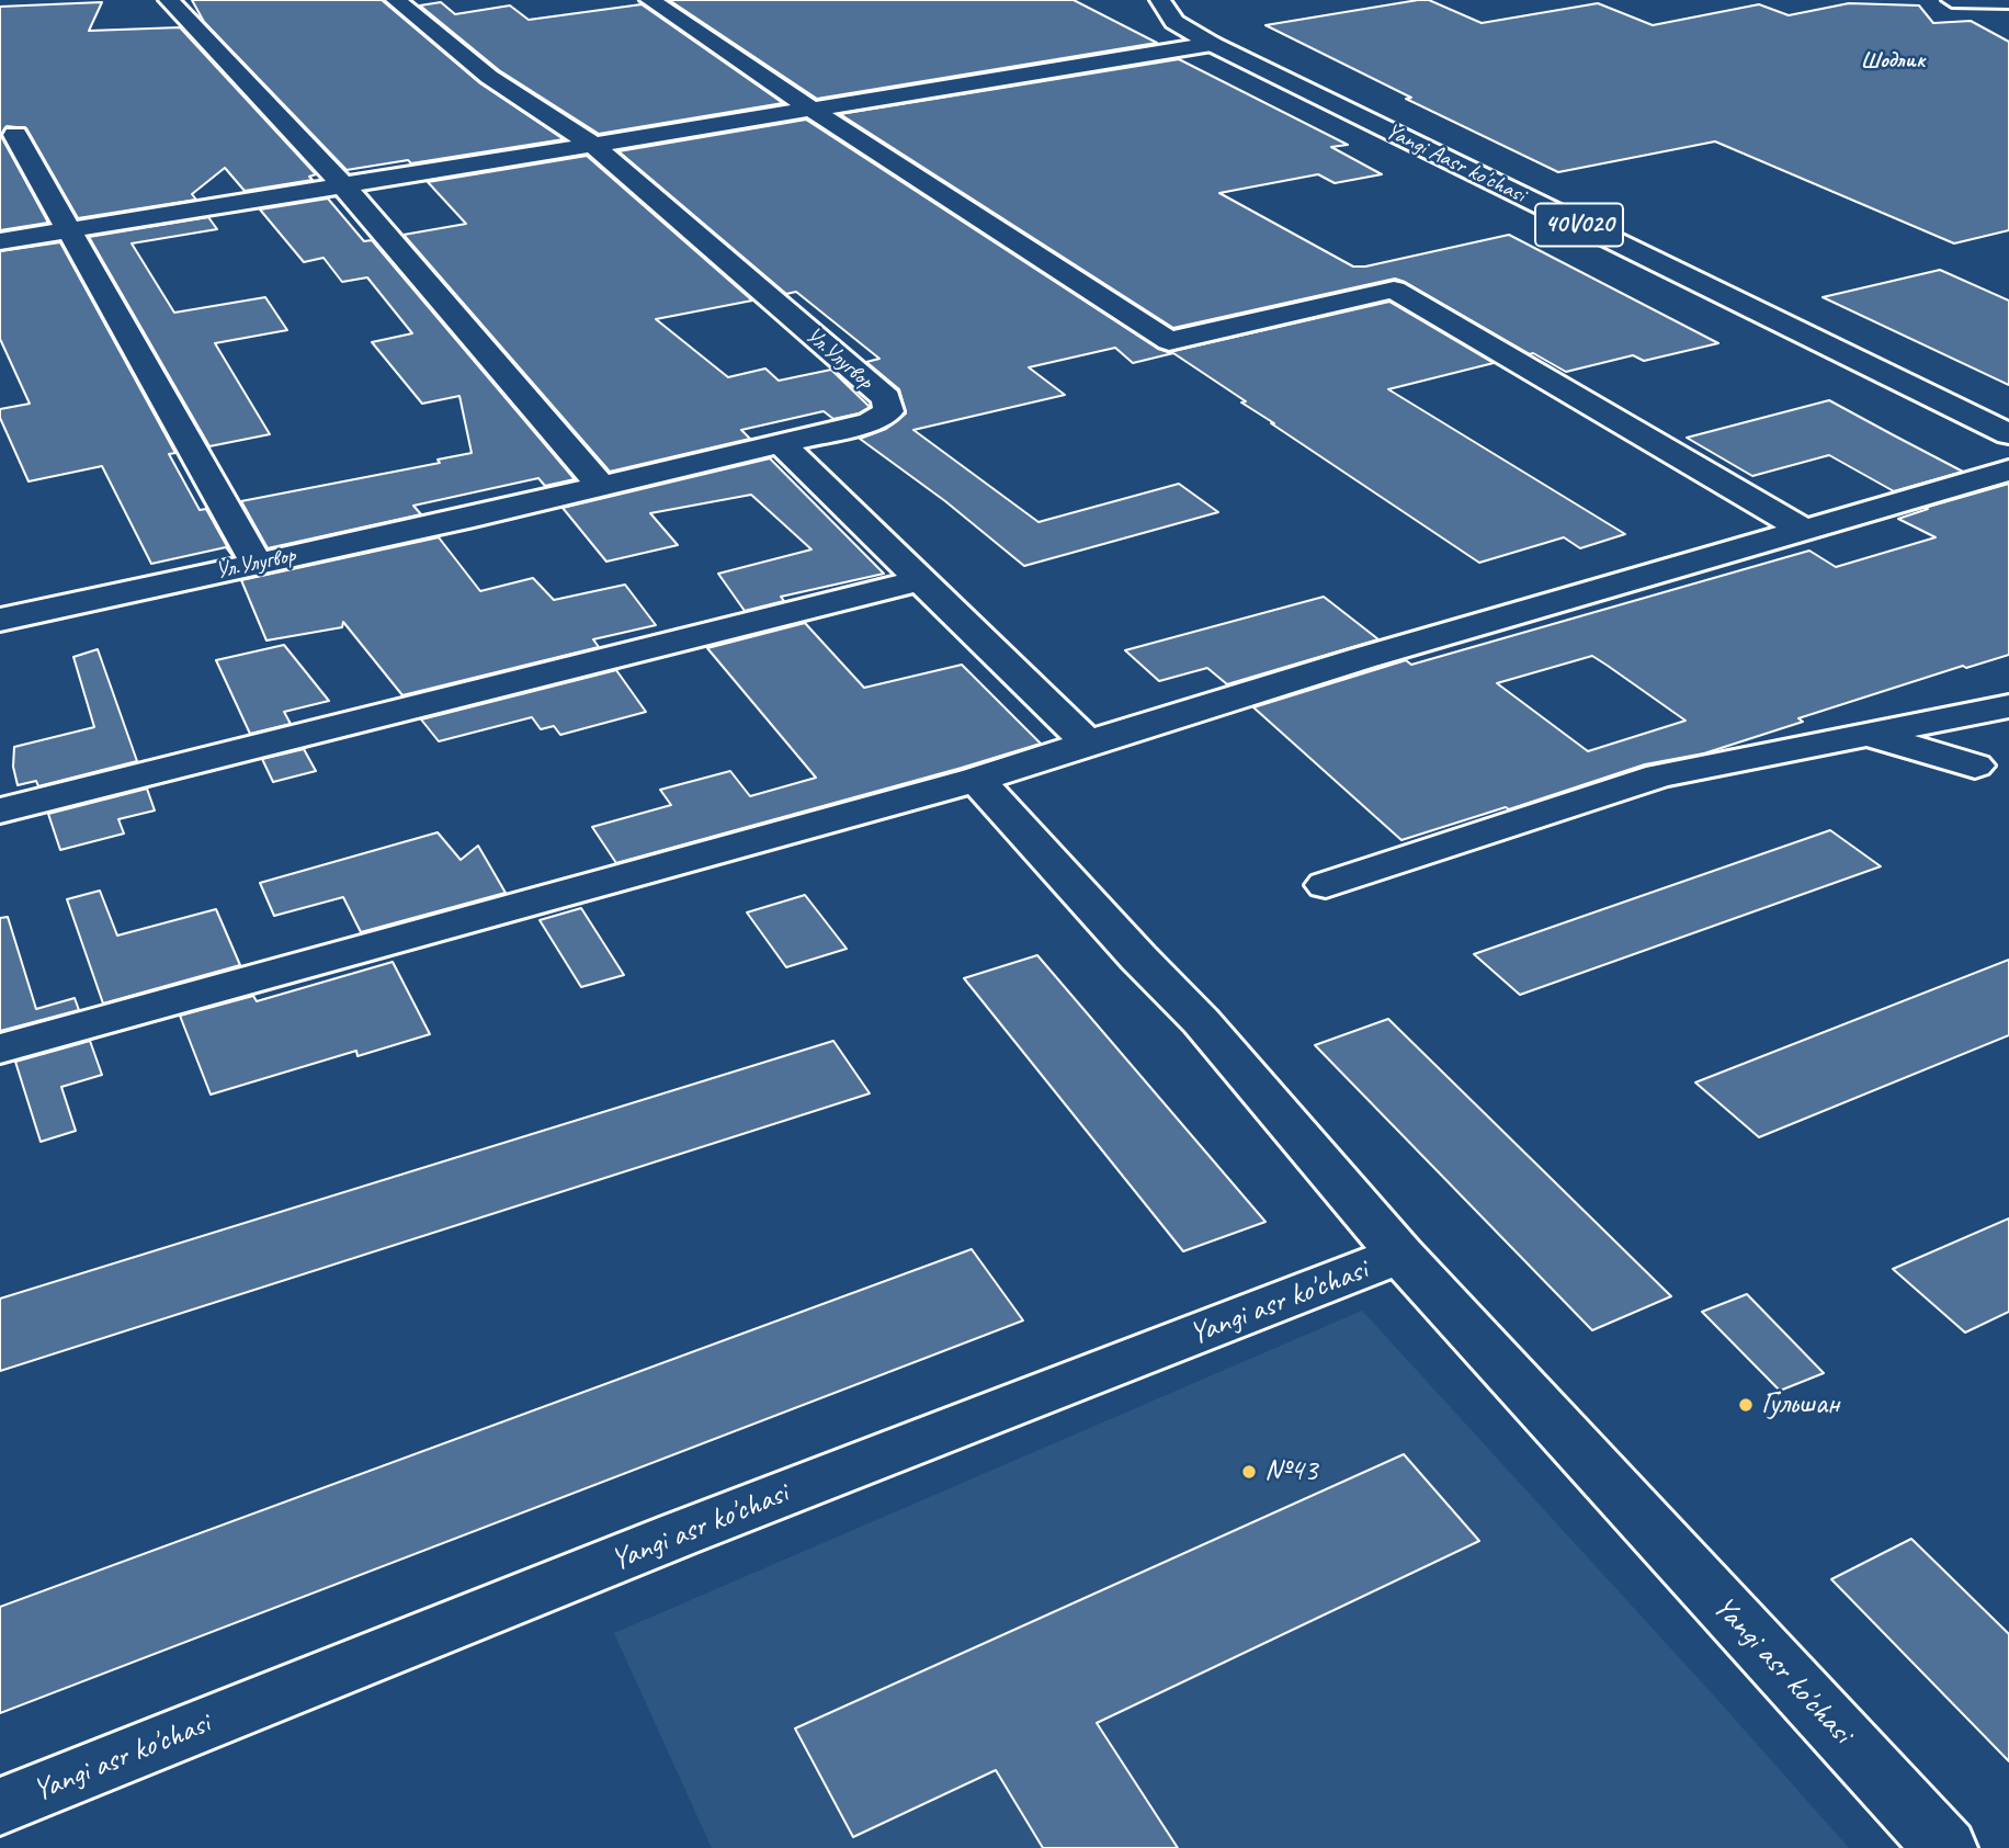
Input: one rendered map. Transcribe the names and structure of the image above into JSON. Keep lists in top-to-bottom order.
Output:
{
  "streets": {
    "street": [
      "Yangi Aasr ko'chasi",
      "40V020",
      "Ул.Улугвор",
      "Yangi asr ko'chasi"
    ]
  },
  "districts": ["Шодлик"],
  "places": ["Гульшан", "№43"]
}
